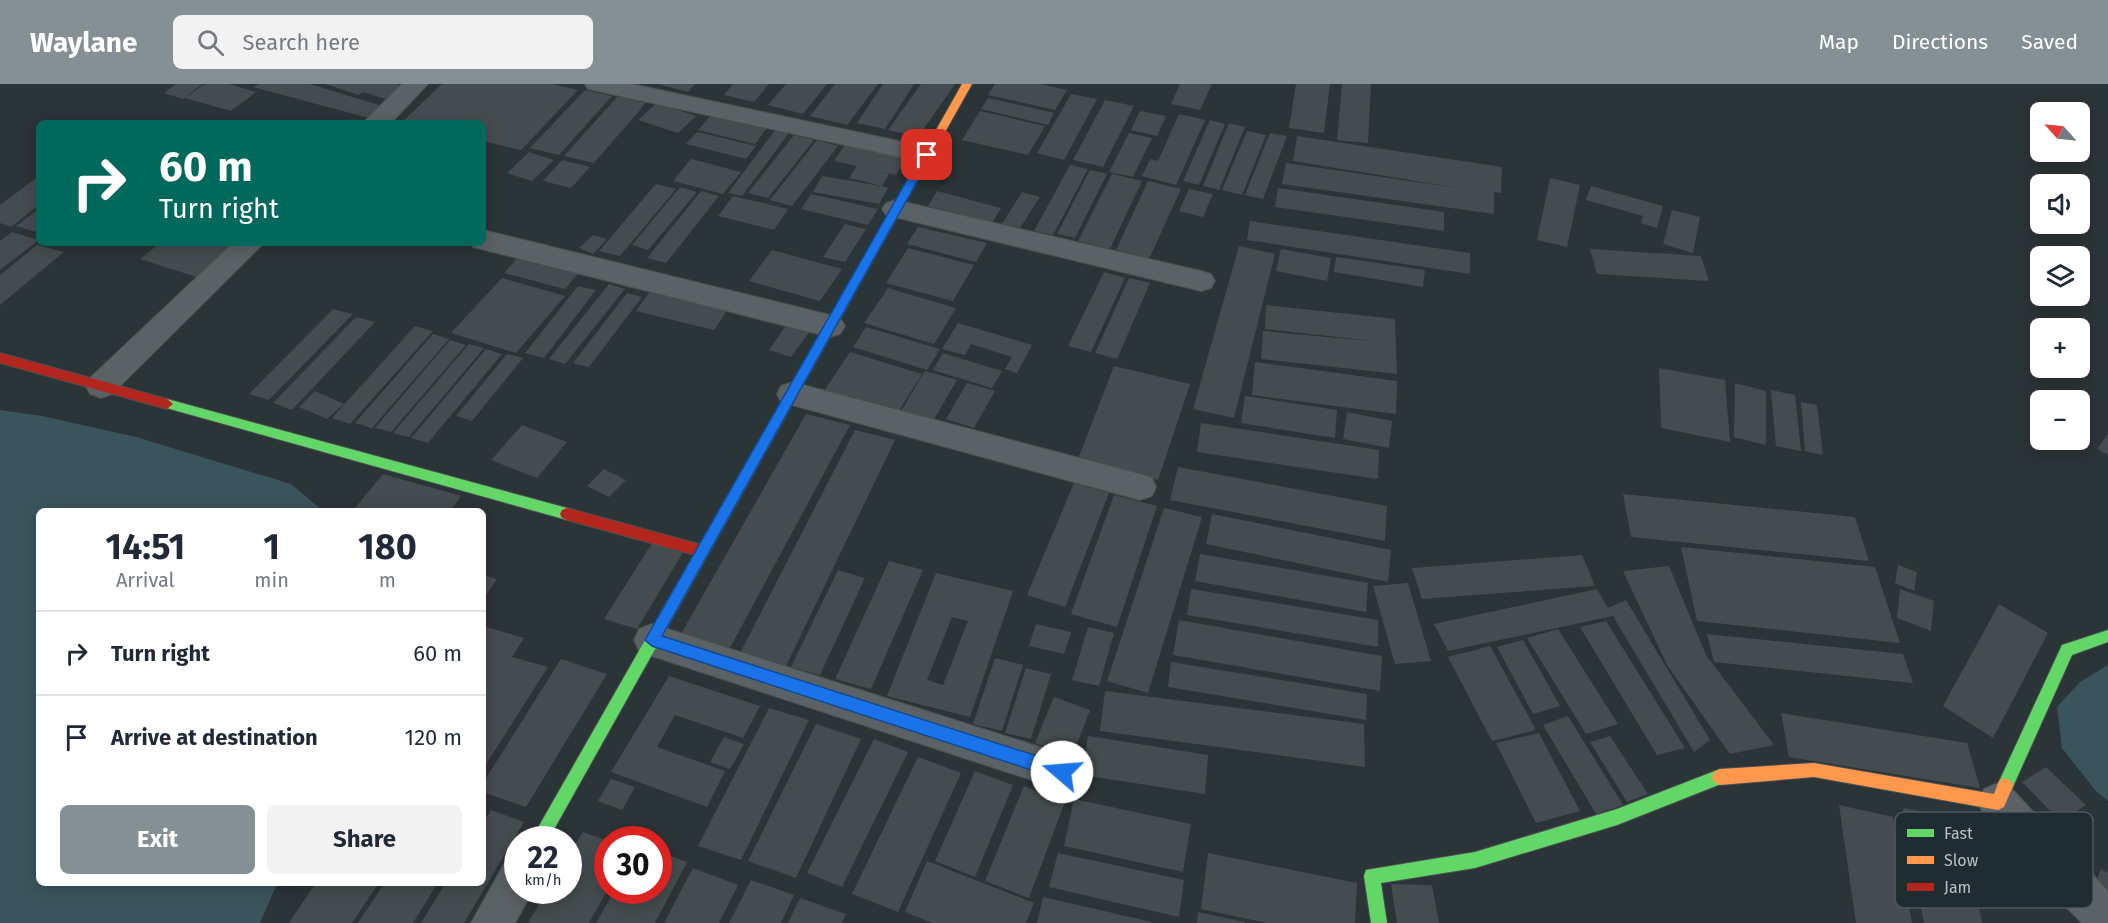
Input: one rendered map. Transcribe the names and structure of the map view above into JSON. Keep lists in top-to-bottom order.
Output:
{
  "legend": ["Fast", "Slow", "Jam"],
  "north": "top left",
  "page": {
    "header": "Waylane",
    "search": "Search here",
    "nav": ["Map", "Directions", "Saved"],
    "map_buttons": ["+", "−"],
    "turn": ["60 m", "Turn right"],
    "eta": [
      "14:51",
      "Arrival",
      "1",
      "min",
      "180",
      "m"
    ],
    "list": [
      {
        "name": "Turn right",
        "value": "60 m"
      },
      {
        "name": "Arrive at destination",
        "value": "120 m"
      }
    ],
    "buttons": ["Exit", "Share"],
    "speed": "22 km/h",
    "limit": "30"
  }
}
